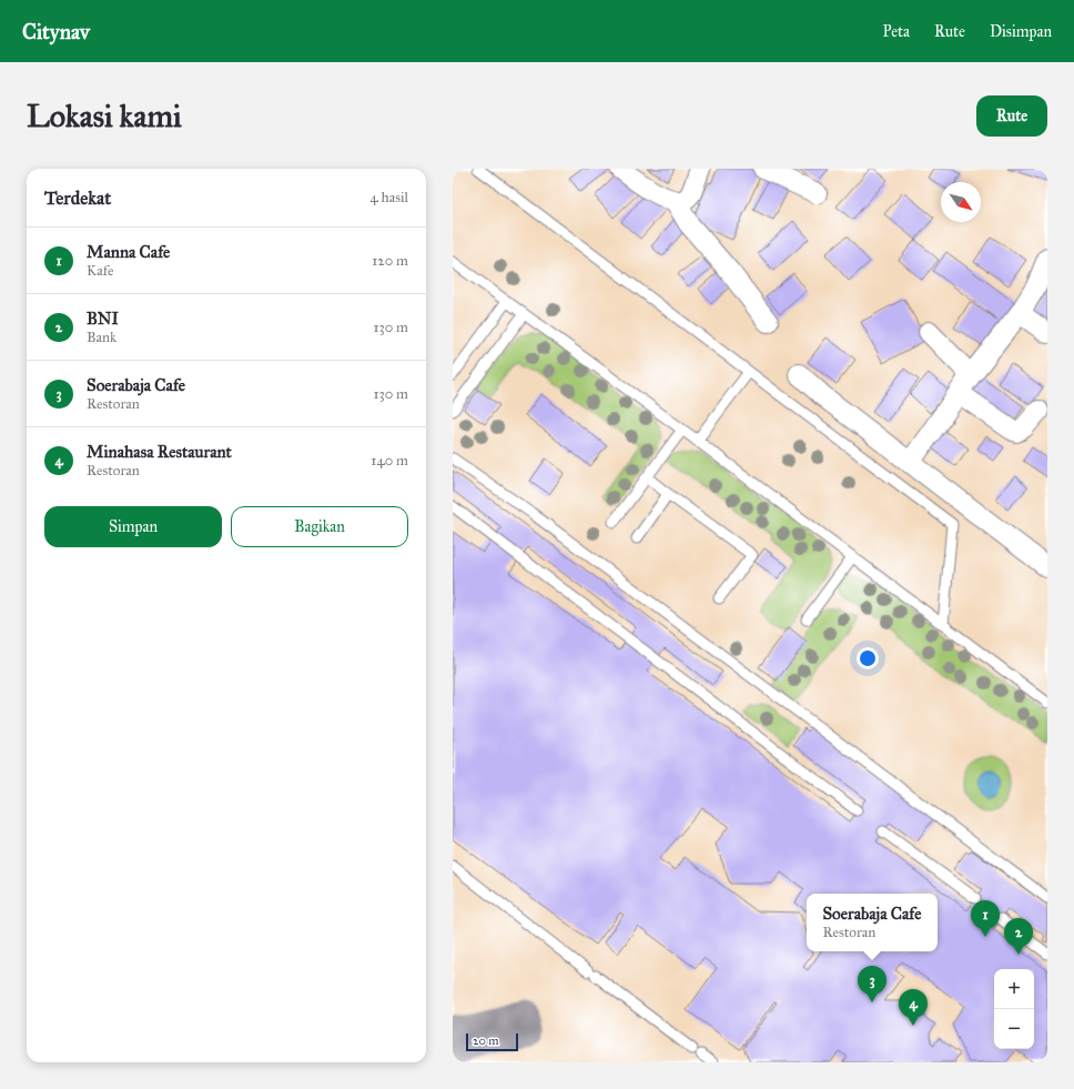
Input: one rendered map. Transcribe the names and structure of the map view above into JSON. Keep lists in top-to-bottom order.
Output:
{
  "scale_bar": "20 m",
  "north": "bottom right",
  "page": {
    "header": "Citynav",
    "nav": ["Peta", "Rute", "Disimpan"],
    "buttons": [
      "Rute",
      ["Simpan", "Bagikan"]
    ],
    "title": "Lokasi kami",
    "heading": ["Terdekat", "4 hasil"],
    "list": [
      {
        "mark": "1",
        "name": "Manna Cafe",
        "note": "Kafe",
        "value": "120 m"
      },
      {
        "mark": "2",
        "name": "BNI",
        "note": "Bank",
        "value": "130 m"
      },
      {
        "mark": "3",
        "name": "Soerabaja Cafe",
        "note": "Restoran",
        "value": "130 m"
      },
      {
        "mark": "4",
        "name": "Minahasa Restaurant",
        "note": "Restoran",
        "value": "140 m"
      }
    ],
    "popup": ["Soerabaja Cafe", "Restoran"],
    "pins": [
      "1",
      "2",
      "3",
      "4"
    ],
    "map_buttons": ["+", "−"],
    "scale": "20 m"
  }
}
